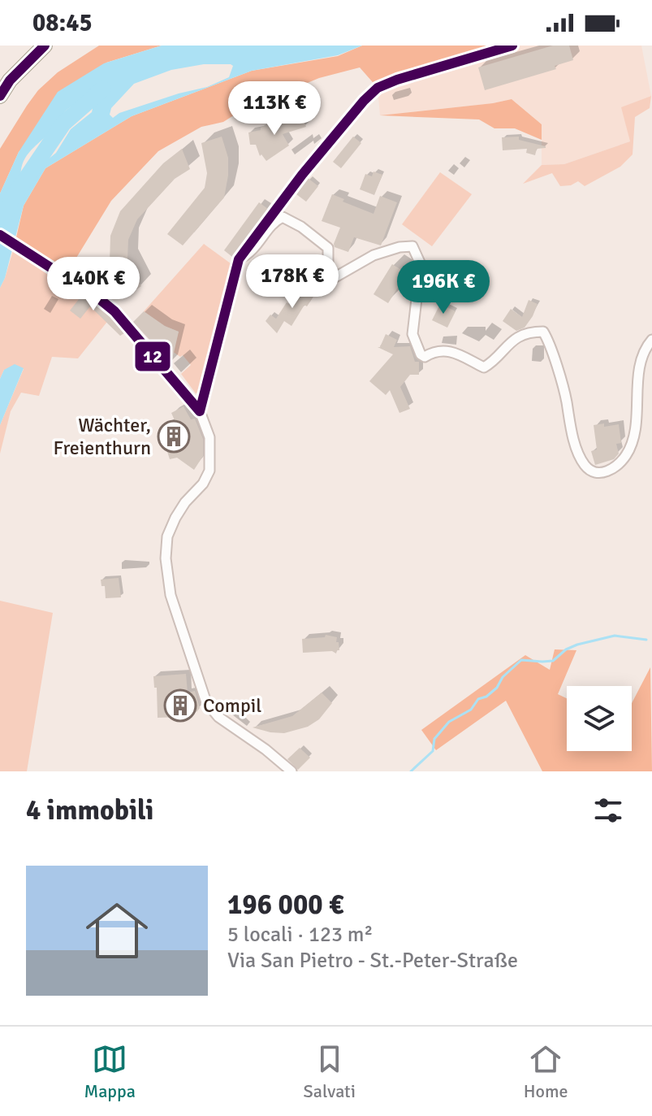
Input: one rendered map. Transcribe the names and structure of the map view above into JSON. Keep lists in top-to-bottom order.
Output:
{
  "places": {
    "building": ["Wächter, Freienthurn", "Compil"]
  },
  "lines": ["transit line 12"],
  "page": {
    "status": "08:45",
    "price": [
      "113K €",
      "178K €",
      "140K €",
      "196K €"
    ],
    "heading": "4 immobili",
    "list": [
      {
        "name": "196 000 €",
        "note": "5 locali · 123 m² · Via San Pietro - St.-Peter-Straße"
      }
    ],
    "tabs": ["Mappa", "Salvati", "Home"]
  }
}
